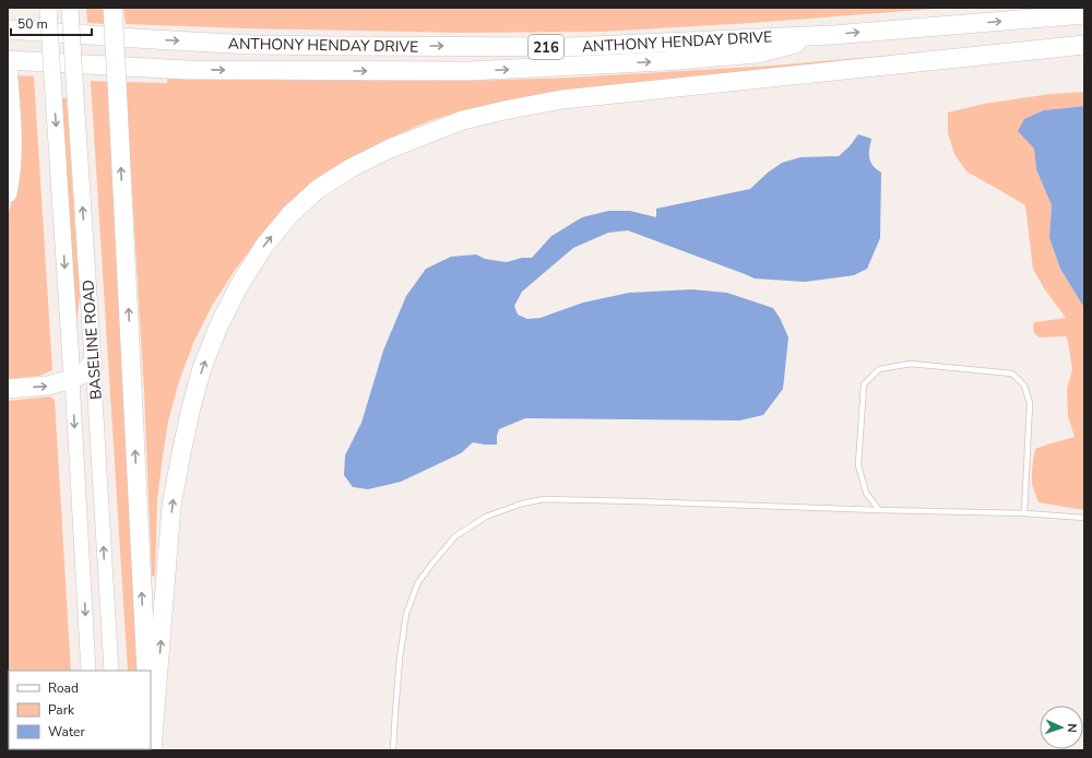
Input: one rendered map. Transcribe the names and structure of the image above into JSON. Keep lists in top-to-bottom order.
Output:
{
  "streets": {
    "highway": ["ANTHONY HENDAY DRIVE", "216"],
    "main road": ["BASELINE ROAD"]
  },
  "legend": ["Road", "Park", "Water"],
  "scale_bar": "50 m",
  "north": "right"
}
